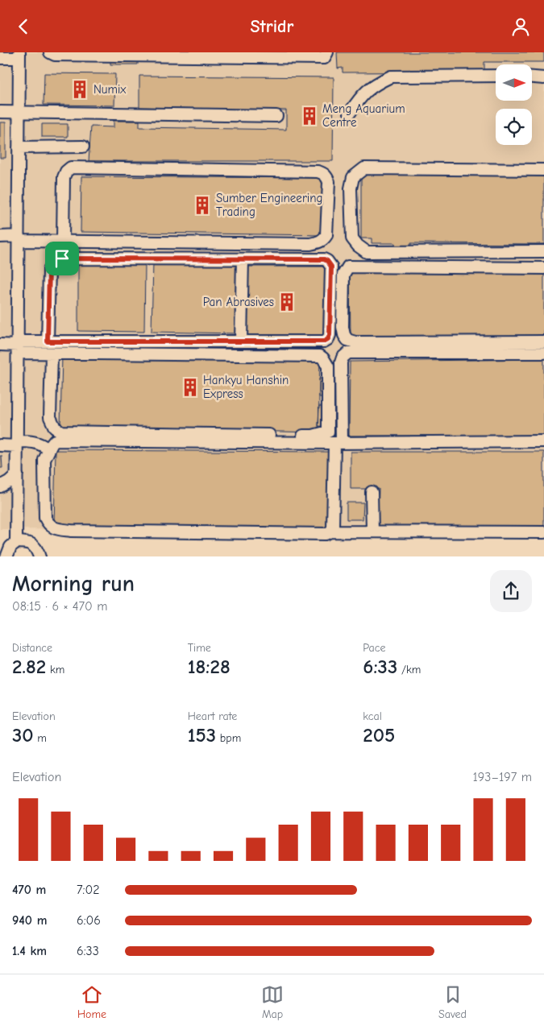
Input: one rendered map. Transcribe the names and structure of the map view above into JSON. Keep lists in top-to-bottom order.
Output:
{
  "places": {
    "building": [
      "Numix",
      "Meng Aquarium Centre",
      "Sumber Engineering Trading",
      "Pan Abrasives",
      "Hankyu Hanshin Express"
    ]
  },
  "north": "right",
  "page": {
    "header": "Stridr",
    "heading": ["Morning run", "08:15 · 6 × 470 m"],
    "stats": [
      ["Distance", "2.82 km"],
      ["Time", "18:28"],
      ["Pace", "6:33 /km"],
      ["Elevation", "30 m"],
      ["Heart rate", "153 bpm"],
      ["kcal", "205"]
    ],
    "chart": ["Elevation", "193–197 m"],
    "list": [
      {
        "name": "470 m",
        "note": "7:02"
      },
      {
        "name": "940 m",
        "note": "6:06"
      },
      {
        "name": "1.4 km",
        "note": "6:33"
      }
    ],
    "tabs": ["Home", "Map", "Saved"]
  }
}
